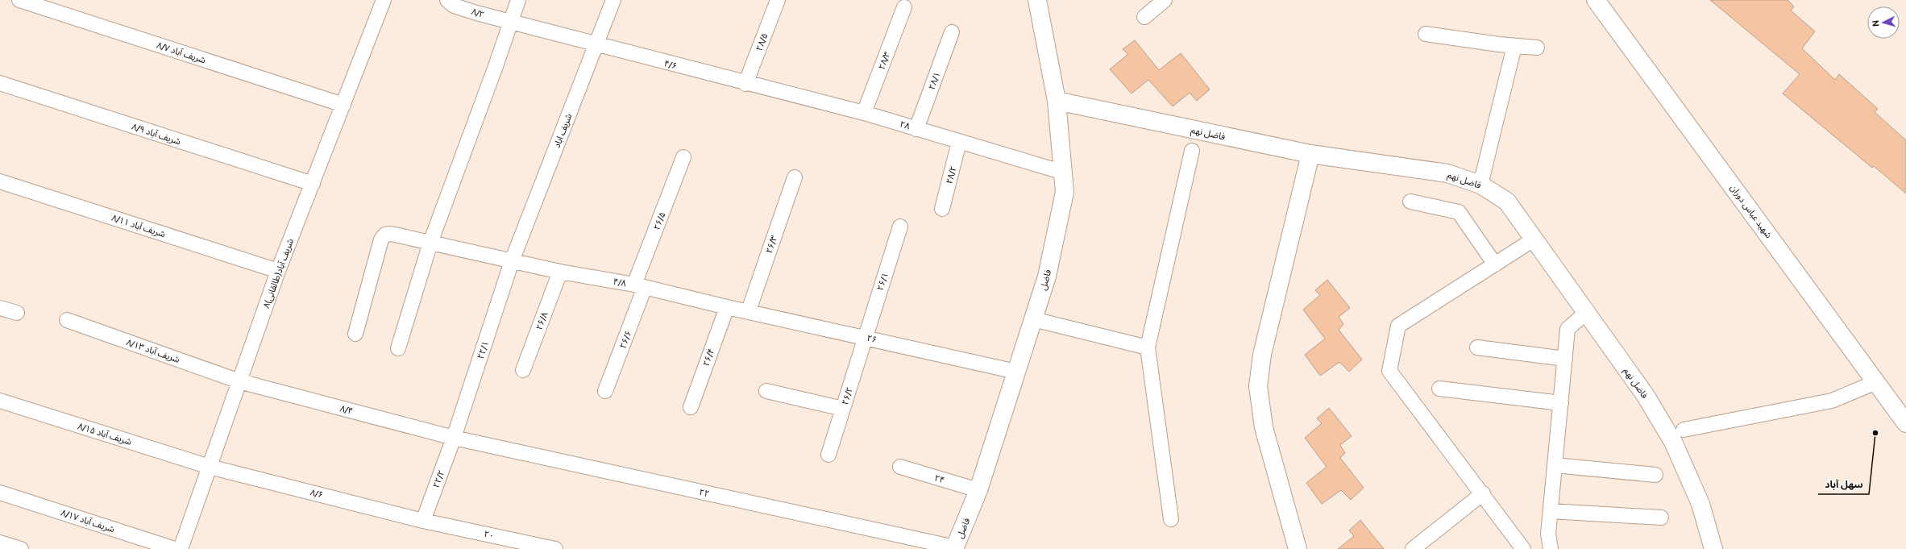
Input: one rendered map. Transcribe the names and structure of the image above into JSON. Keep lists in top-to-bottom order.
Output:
{
  "streets": {
    "street": [
      "۸/۲",
      "۲۸/۵",
      "شریف آباد ۸/۷",
      "۲۸/۳",
      "۴/۶",
      "۲۸/۱",
      "۲۸",
      "شریف اباد",
      "فاضل نهم",
      "شریف آباد ۸/۹",
      "۲۸/۲",
      "شهید عباس دوران",
      "۲۶/۵",
      "شریف آباد ۸/۱۱",
      "۲۶/۳",
      "۸شریف آباد(طالقانی)",
      "فاضل",
      "۲۶/۱",
      "۴/۸",
      "۲۶/۸",
      "۲۶",
      "۲۶/۶",
      "۲۲/۱",
      "شریف آباد ۸/۱۳",
      "۲۶/۴",
      "۲۶/۲",
      "۸/۴",
      "شریف آباد ۸/۱۵",
      "۲۲/۲",
      "۲۴",
      "۲۲",
      "۸/۶",
      "شریف آباد ۸/۱۷",
      "۲۰"
    ]
  },
  "crossings": [
    ["۸/۲", "۴/۶"],
    ["۸/۲", "شریف اباد"],
    ["۲۸/۵", "۴/۶"],
    ["۲۸/۵", "۲۸"],
    ["شریف آباد ۸/۷", "۸شریف آباد(طالقانی)"],
    ["۲۸/۳", "۲۸"],
    ["۴/۶", "۲۸"],
    ["۴/۶", "شریف اباد"],
    ["۲۸/۱", "۲۸"],
    ["۲۸", "۲۸/۲"],
    ["۲۸", "فاضل"],
    ["شریف اباد", "۴/۸"],
    ["شریف اباد", "۲۲/۱"],
    ["فاضل نهم", "فاضل"],
    ["شریف آباد ۸/۹", "۸شریف آباد(طالقانی)"],
    ["۲۶/۵", "۴/۸"],
    ["۲۶/۵", "۲۶/۶"],
    ["شریف آباد ۸/۱۱", "۸شریف آباد(طالقانی)"],
    ["۲۶/۳", "۲۶"],
    ["۸شریف آباد(طالقانی)", "شریف آباد ۸/۱۳"],
    ["۸شریف آباد(طالقانی)", "۸/۴"],
    ["۸شریف آباد(طالقانی)", "شریف آباد ۸/۱۵"],
    ["۸شریف آباد(طالقانی)", "۸/۶"],
    ["فاضل", "۲۶"],
    ["فاضل", "۲۴"],
    ["فاضل", "۲۲"],
    ["۲۶/۱", "۲۶"],
    ["۲۶/۱", "۲۶/۲"],
    ["۴/۸", "۲۶/۸"],
    ["۴/۸", "۲۶"],
    ["۴/۸", "۲۶/۶"],
    ["۴/۸", "۲۲/۱"],
    ["۴/۸", "۲۶/۴"],
    ["۲۶", "۲۶/۴"],
    ["۲۶", "۲۶/۲"],
    ["۲۲/۱", "۸/۴"],
    ["۲۲/۱", "۲۲/۲"],
    ["۲۲/۱", "۲۲"],
    ["شریف آباد ۸/۱۳", "۸/۴"],
    ["۸/۴", "۲۲/۲"],
    ["۸/۴", "۲۲"],
    ["شریف آباد ۸/۱۵", "۸/۶"],
    ["۲۲/۲", "۲۲"],
    ["۲۲/۲", "۸/۶"],
    ["۲۲/۲", "۲۰"],
    ["۸/۶", "۲۰"]
  ],
  "places": ["سهل آباد"],
  "north": "left"
}
